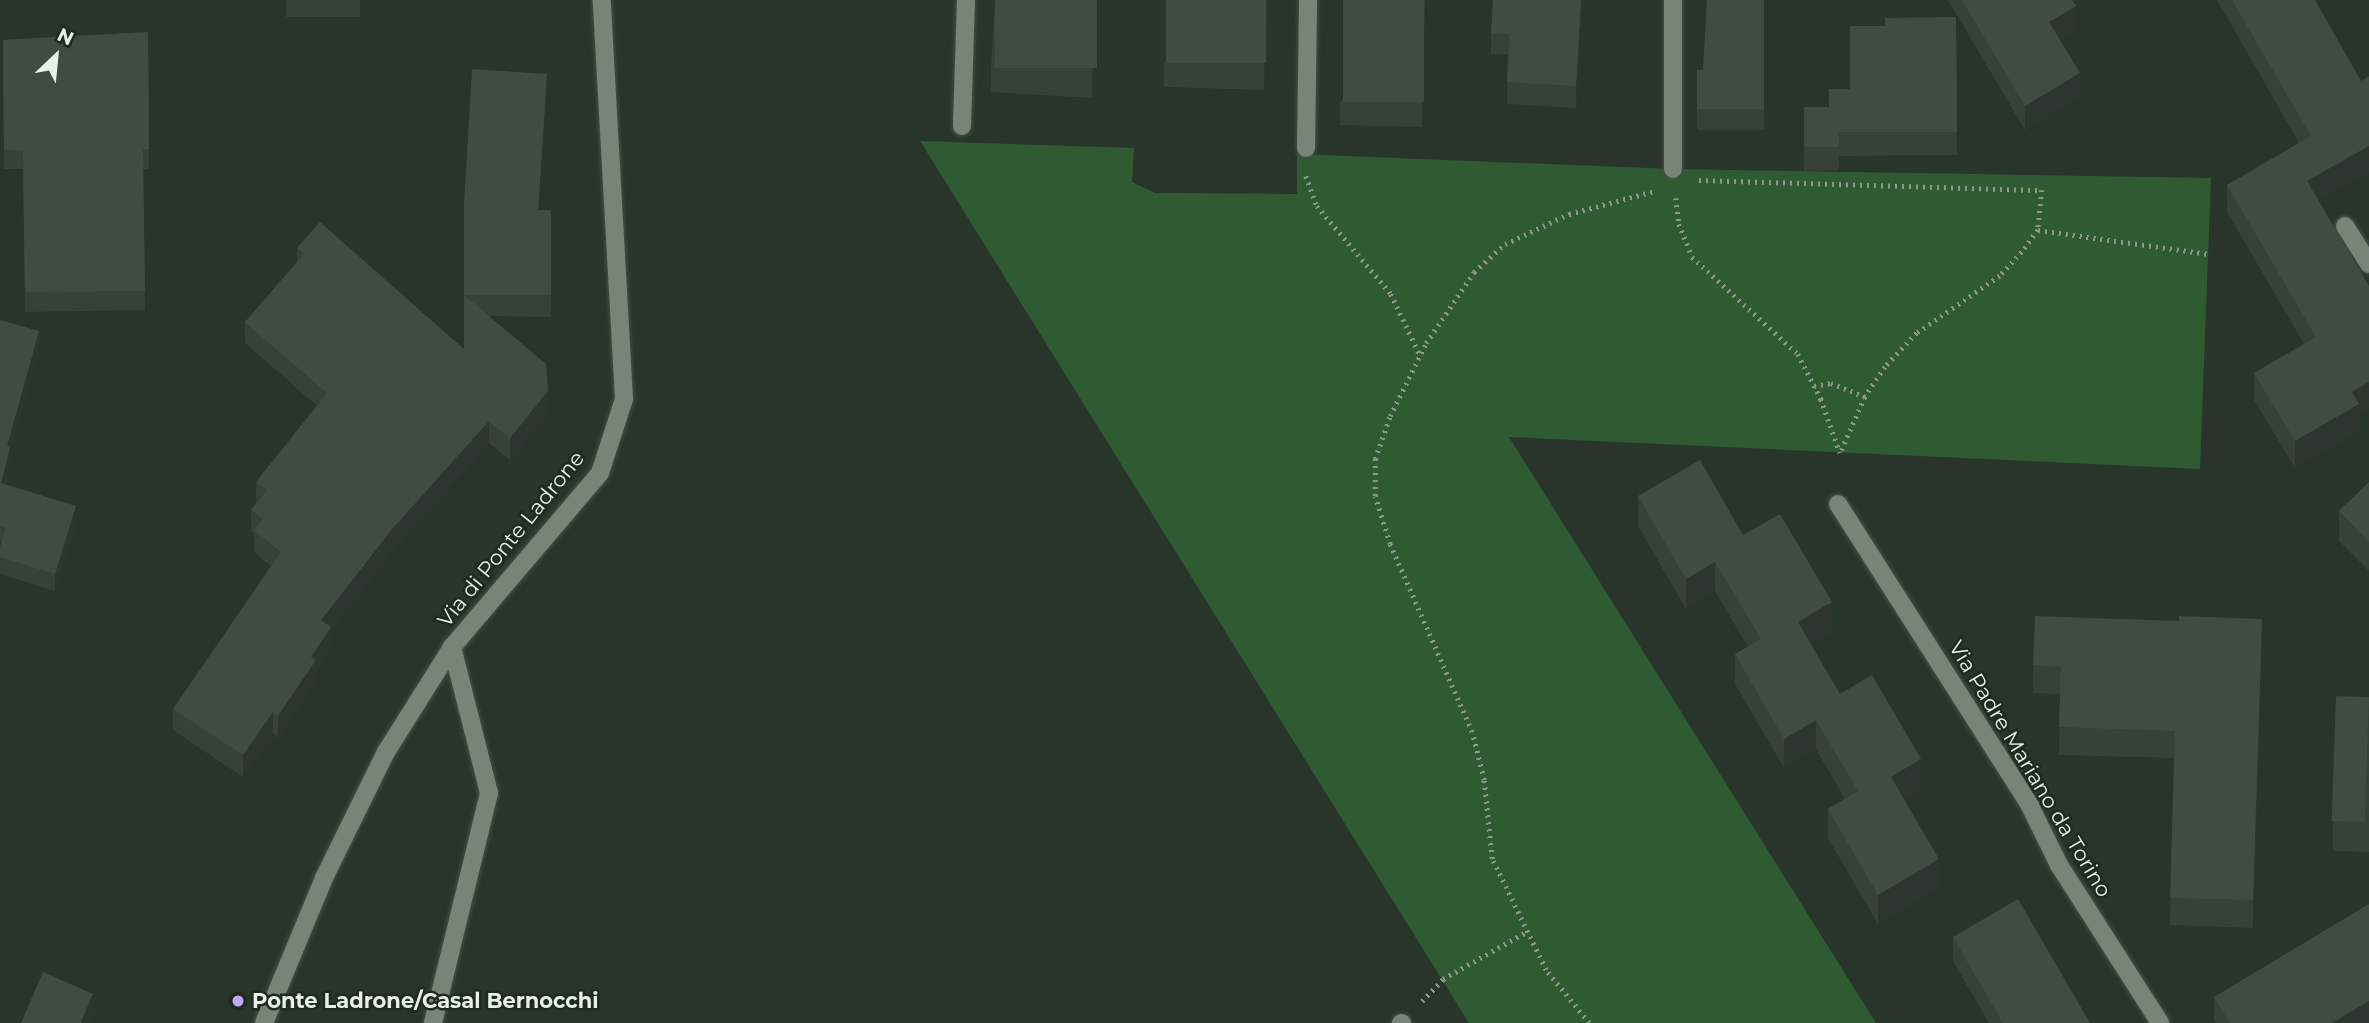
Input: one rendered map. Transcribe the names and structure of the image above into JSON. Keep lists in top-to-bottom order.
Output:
{
  "streets": {
    "street": ["Via di Ponte Ladrone", "Via Padre Mariano da Torino"]
  },
  "places": ["Ponte Ladrone/Casal Bernocchi"],
  "north": "top right"
}
